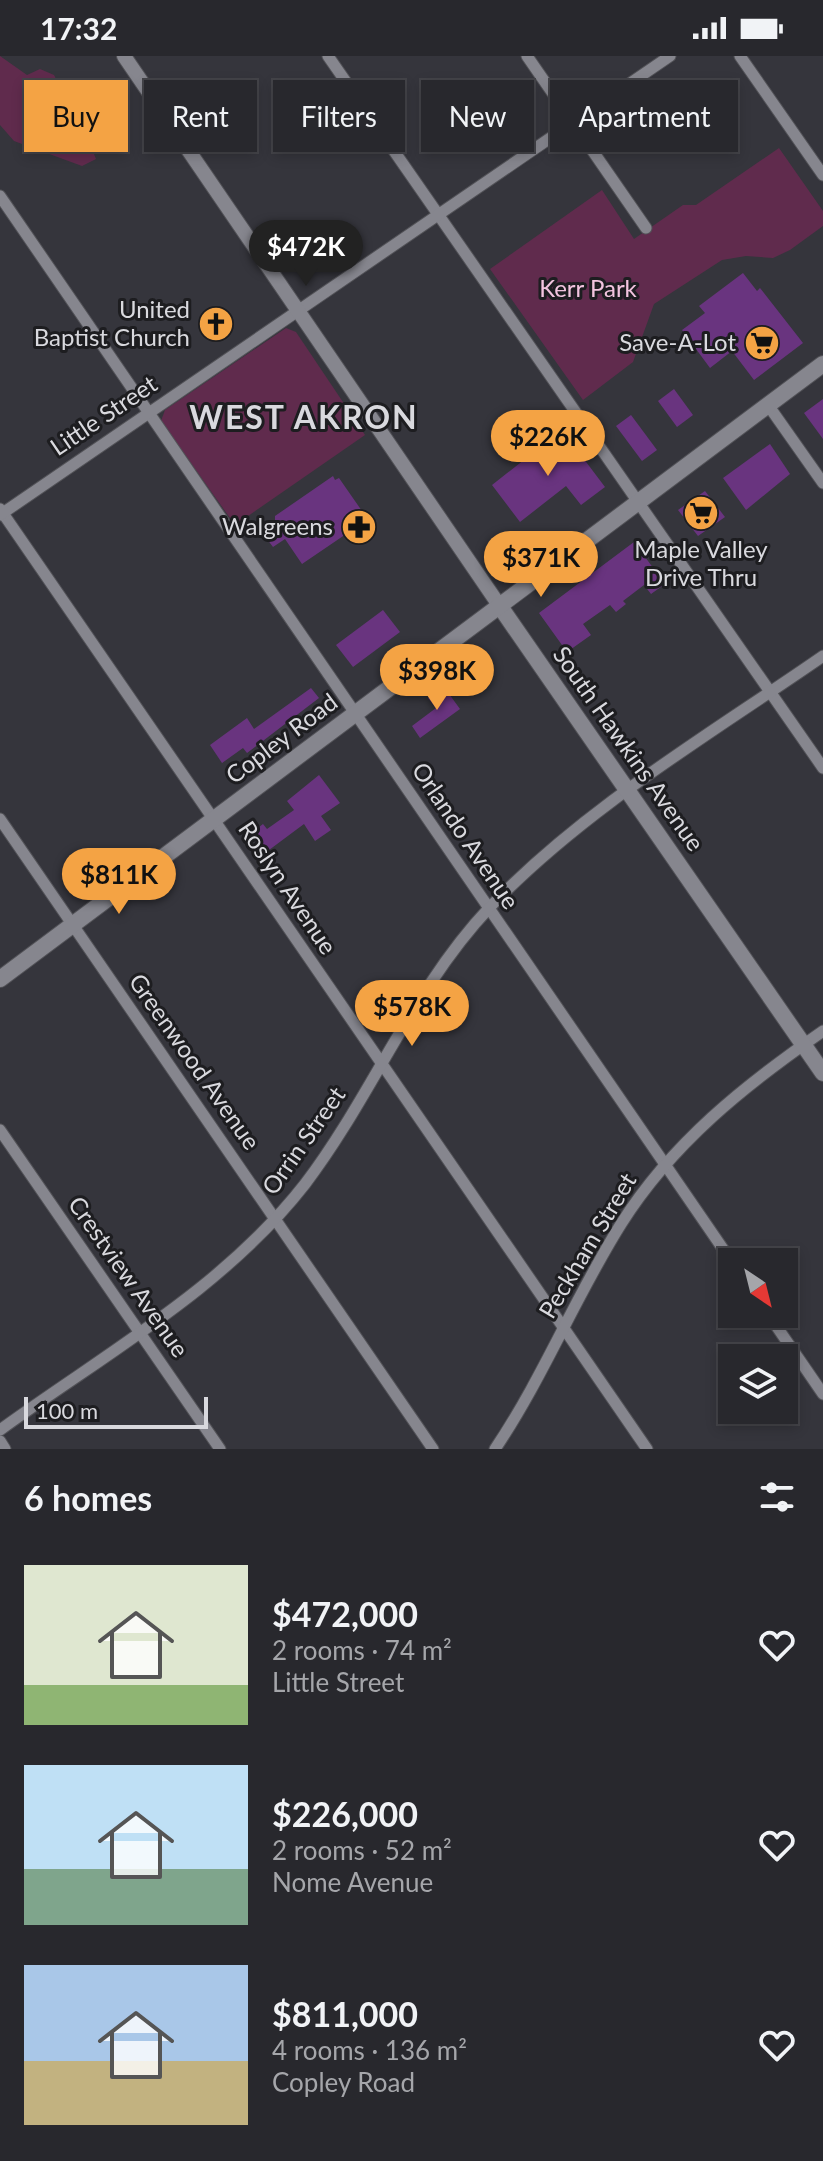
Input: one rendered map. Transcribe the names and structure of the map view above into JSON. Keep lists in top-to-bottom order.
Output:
{
  "streets": {
    "main road": ["Copley Road", "South Hawkins Avenue"],
    "street": [
      "Little Street",
      "Orlando Avenue",
      "Roslyn Avenue",
      "Greenwood Avenue",
      "Orrin Street",
      "Peckham Street",
      "Crestview Avenue"
    ]
  },
  "crossings": [
    ["Little Street", "South Hawkins Avenue"],
    ["Little Street", "Orlando Avenue"],
    ["Little Street", "Roslyn Avenue"],
    ["Copley Road", "South Hawkins Avenue"],
    ["Copley Road", "Orlando Avenue"],
    ["Copley Road", "Roslyn Avenue"],
    ["Copley Road", "Greenwood Avenue"],
    ["South Hawkins Avenue", "Orrin Street"],
    ["South Hawkins Avenue", "Peckham Street"],
    ["Orlando Avenue", "Orrin Street"],
    ["Orlando Avenue", "Peckham Street"],
    ["Roslyn Avenue", "Orrin Street"],
    ["Roslyn Avenue", "Peckham Street"],
    ["Greenwood Avenue", "Orrin Street"],
    ["Orrin Street", "Crestview Avenue"]
  ],
  "districts": ["WEST AKRON"],
  "parks": ["Kerr Park"],
  "places": {
    "church": ["United Baptist Church"],
    "supermarket": ["Save-A-Lot", "Maple Valley Drive Thru"],
    "pharmacy": ["Walgreens"]
  },
  "scale_bar": "100 m",
  "north": "bottom right",
  "page": {
    "status": "17:32",
    "chip": [
      "Buy",
      "Rent",
      "Filters",
      "New",
      "Apartment"
    ],
    "price": [
      "$472K",
      "$226K",
      "$371K",
      "$398K",
      "$811K",
      "$578K"
    ],
    "scale": "100 m",
    "heading": "6 homes",
    "list": [
      {
        "name": "$472,000",
        "note": "2 rooms · 74 m² · Little Street"
      },
      {
        "name": "$226,000",
        "note": "2 rooms · 52 m² · Nome Avenue"
      },
      {
        "name": "$811,000",
        "note": "4 rooms · 136 m² · Copley Road"
      }
    ]
  }
}
